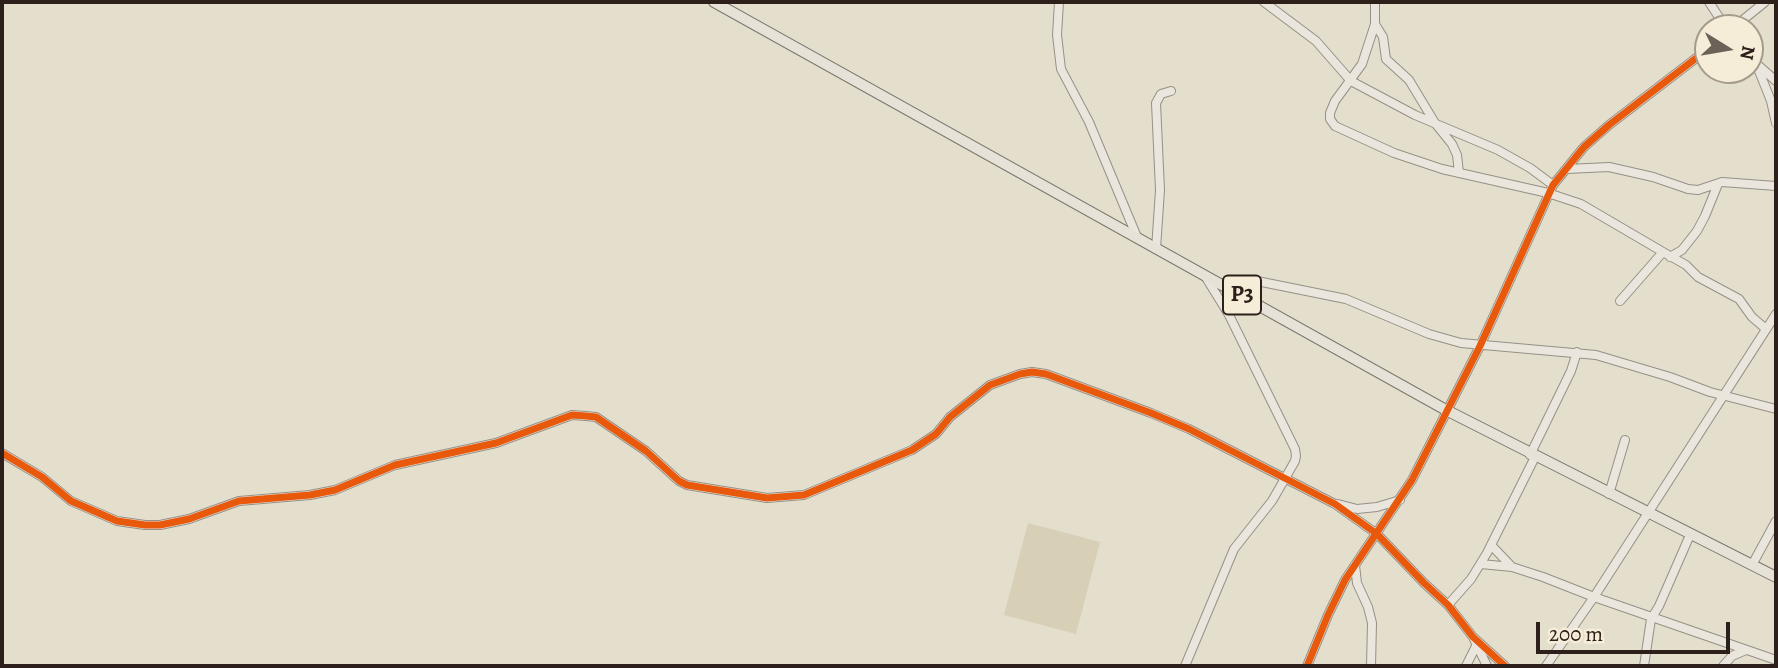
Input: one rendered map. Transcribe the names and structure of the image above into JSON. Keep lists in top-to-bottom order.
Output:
{
  "streets": {
    "main road": ["P3"]
  },
  "scale_bar": "200 m",
  "north": "right"
}
